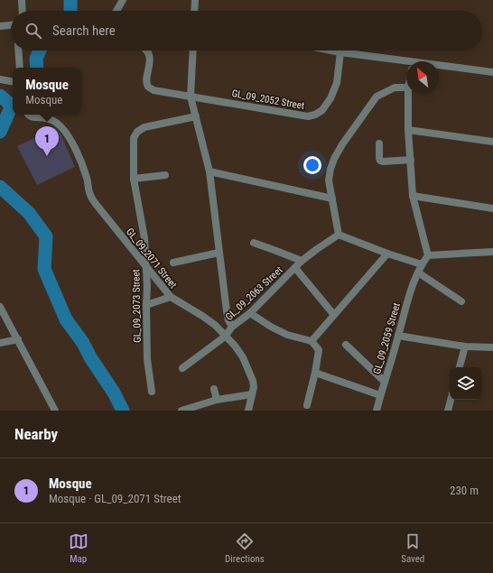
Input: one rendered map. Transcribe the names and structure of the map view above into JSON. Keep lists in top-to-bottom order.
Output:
{
  "streets": {
    "street": [
      "GL_09_2052 Street",
      "GL_09_2071 Street",
      "GL_09_2063 Street",
      "GL_09_2073 Street",
      "GL_09_2059 Street"
    ]
  },
  "crossings": [
    ["GL_09_2071 Street", "GL_09_2063 Street"],
    ["GL_09_2071 Street", "GL_09_2073 Street"]
  ],
  "north": "top left",
  "page": {
    "search": "Search here",
    "popup": ["Mosque", "Mosque"],
    "pins": "1",
    "heading": "Nearby",
    "list": [
      {
        "mark": "1",
        "name": "Mosque",
        "note": "Mosque · GL_09_2071 Street",
        "value": "230 m"
      }
    ],
    "nav": ["Map", "Directions", "Saved"]
  }
}
